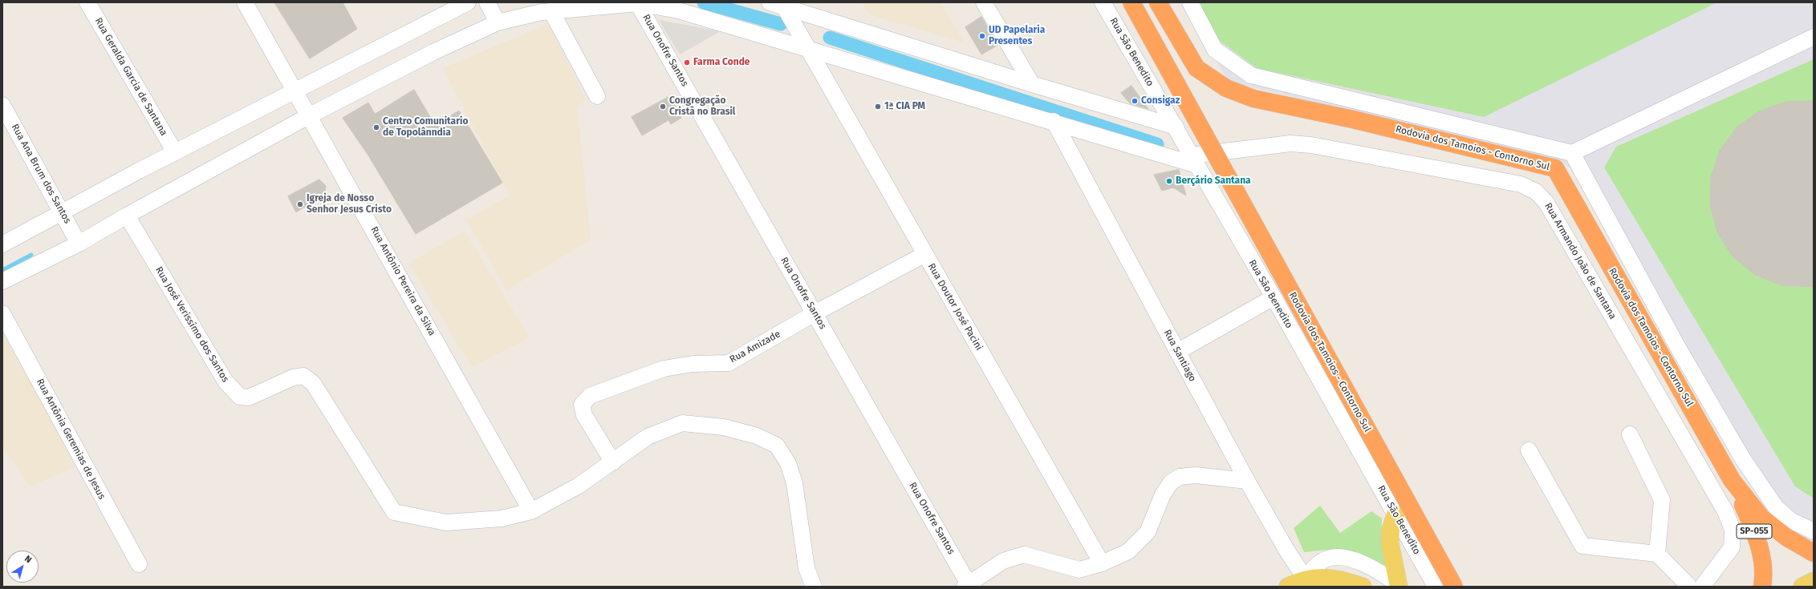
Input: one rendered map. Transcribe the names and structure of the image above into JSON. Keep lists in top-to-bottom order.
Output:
{
  "streets": {
    "highway": ["Rodovia dos Tamoios - Contorno Sul", "SP-055"],
    "street": [
      "Rua Onofre Santos",
      "Rua São Benedito",
      "Rua Geralda Garcia de Santana",
      "Rua Ana Brum dos Santos",
      "Rua Armando João de Santana",
      "Rua Antônio Pereira da Silva",
      "Rua Doutor José Pacini",
      "Rua José Verissímo dos Santos",
      "Rua Amizade",
      "Rua Santiago",
      "Rua Antônia Geremias de Jesus"
    ]
  },
  "crossings": [
    ["Rua Onofre Santos", "Rua Amizade"],
    ["Rua São Benedito", "Rua Armando João de Santana"],
    ["Rua Antônio Pereira da Silva", "Rua José Verissímo dos Santos"],
    ["Rua Doutor José Pacini", "Rua Amizade"]
  ],
  "places": [
    "UD Papelaria Presentes",
    "Farma Conde",
    "Consigaz",
    "Congregação Cristã no Brasil",
    "1ª CIA PM",
    "Centro Comunitario de Topolânndia",
    "Berçário Santana",
    "Igreja de Nosso Senhor Jesus Cristo"
  ],
  "north": "top right"
}
